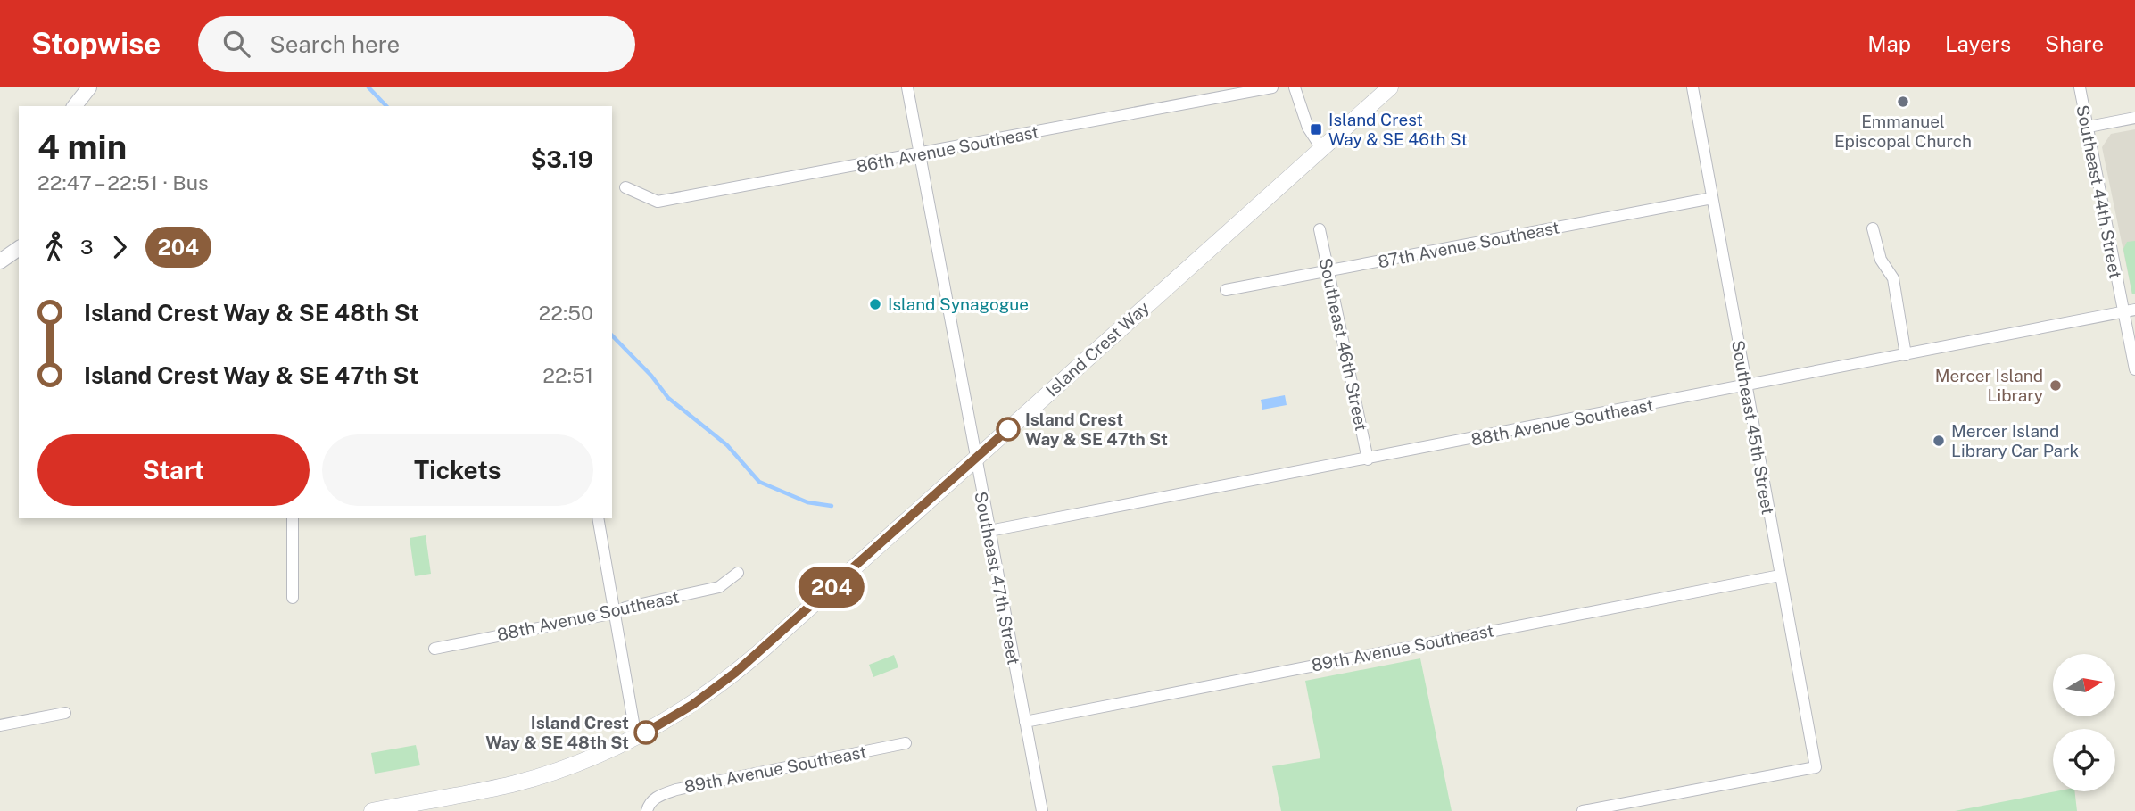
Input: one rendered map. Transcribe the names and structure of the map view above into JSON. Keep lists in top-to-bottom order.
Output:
{
  "streets": {
    "main road": ["Island Crest Way"],
    "street": [
      "86th Avenue Southeast",
      "Southeast 44th Street",
      "87th Avenue Southeast",
      "Southeast 46th Street",
      "88th Avenue Southeast",
      "Southeast 45th Street",
      "Southeast 47th Street",
      "89th Avenue Southeast"
    ]
  },
  "crossings": [
    ["86th Avenue Southeast", "Southeast 47th Street"],
    ["Southeast 44th Street", "88th Avenue Southeast"],
    ["87th Avenue Southeast", "Southeast 46th Street"],
    ["87th Avenue Southeast", "Southeast 45th Street"],
    ["Southeast 46th Street", "88th Avenue Southeast"],
    ["Island Crest Way", "Southeast 47th Street"],
    ["88th Avenue Southeast", "Southeast 45th Street"],
    ["88th Avenue Southeast", "Southeast 47th Street"],
    ["Southeast 45th Street", "89th Avenue Southeast"],
    ["Southeast 47th Street", "89th Avenue Southeast"]
  ],
  "places": {
    "other": [
      "Emmanuel Episcopal Church",
      "Island Synagogue",
      "Mercer Island Library",
      "Island Crest Way & SE 47th St",
      "Mercer Island Library Car Park",
      "Island Crest Way & SE 48th St"
    ],
    "transit": ["Island Crest Way & SE 46th St"]
  },
  "lines": ["bus line 204"],
  "north": "right",
  "page": {
    "header": "Stopwise",
    "search": "Search here",
    "nav": ["Map", "Layers", "Share"],
    "on_map": "204",
    "heading": ["4 min", "22:47 – 22:51 · Bus", "$3.19"],
    "legs": ["3", "204"],
    "list": [
      {
        "name": "Island Crest Way & SE 48th St",
        "value": "22:50"
      },
      {
        "name": "Island Crest Way & SE 47th St",
        "value": "22:51"
      }
    ],
    "buttons": ["Start", "Tickets"]
  }
}
